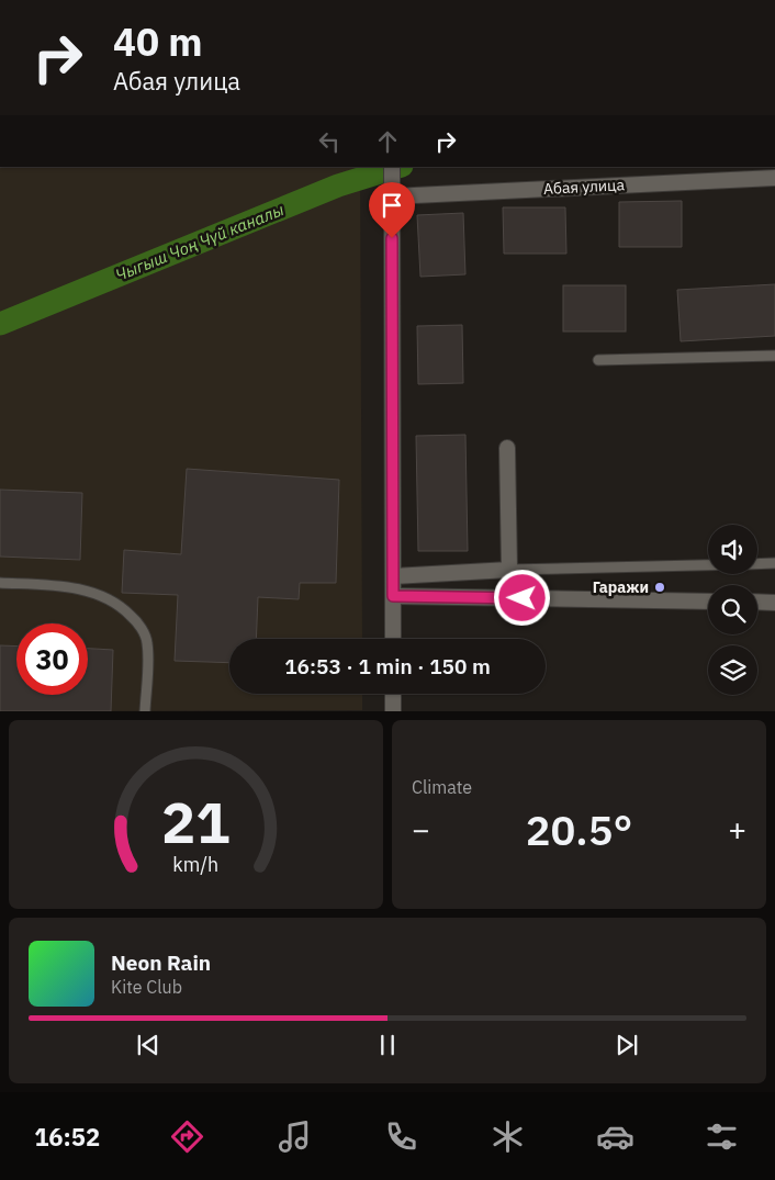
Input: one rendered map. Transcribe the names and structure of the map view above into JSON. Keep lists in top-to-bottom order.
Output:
{
  "streets": {
    "street": ["Абая улица"]
  },
  "water": ["Чыгыш Чоң Чүй каналы"],
  "places": ["Гаражи"],
  "page": {
    "turn": ["40 m", "Абая улица"],
    "limit": "30",
    "trip": "16:53 · 1 min · 150 m",
    "tile": "Climate",
    "heat": ["−", "20.5°", "+"],
    "song": ["Neon Rain", "Kite Club"],
    "tabs": "16:52",
    "gauge": ["21", "km/h"]
  }
}
